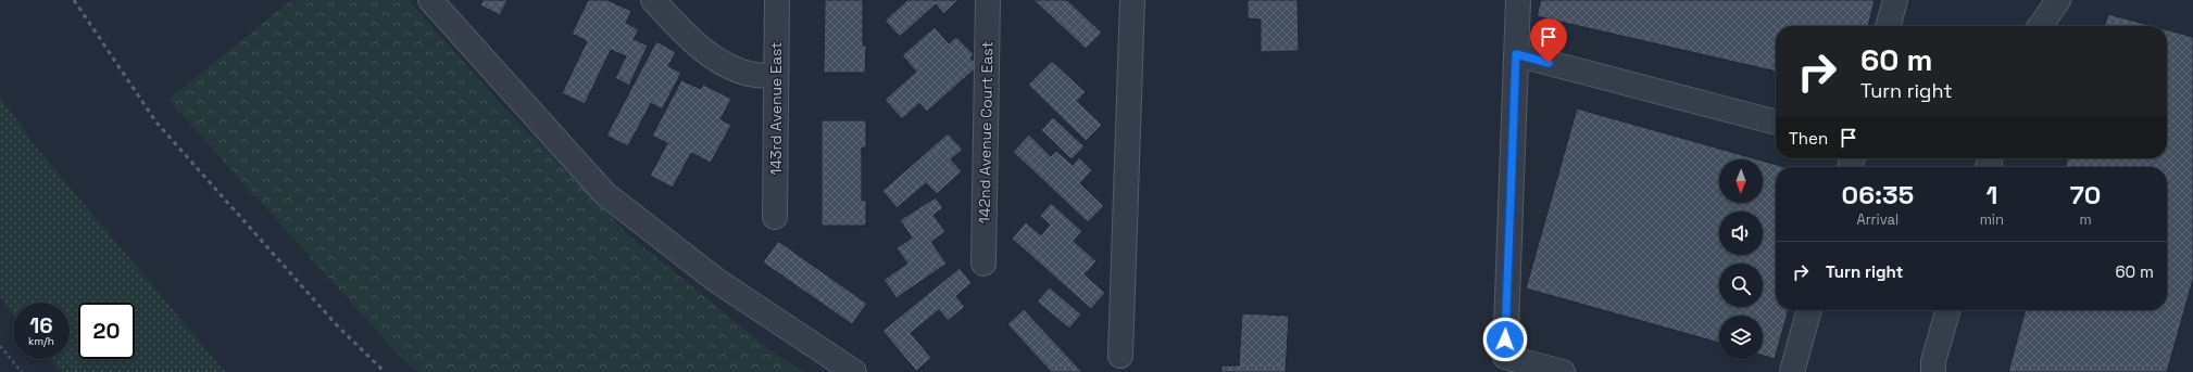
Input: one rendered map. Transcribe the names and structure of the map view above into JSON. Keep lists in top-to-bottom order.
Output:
{
  "streets": {
    "street": ["143rd Avenue East", "142nd Avenue Court East"]
  },
  "north": "bottom",
  "page": {
    "turn": ["60 m", "Turn right"],
    "then": "Then",
    "eta": [
      "06:35",
      "Arrival",
      "1",
      "min",
      "70",
      "m"
    ],
    "list": [
      {
        "name": "Turn right",
        "value": "60 m"
      }
    ],
    "speed": "16 km/h",
    "limit": "20"
  }
}
